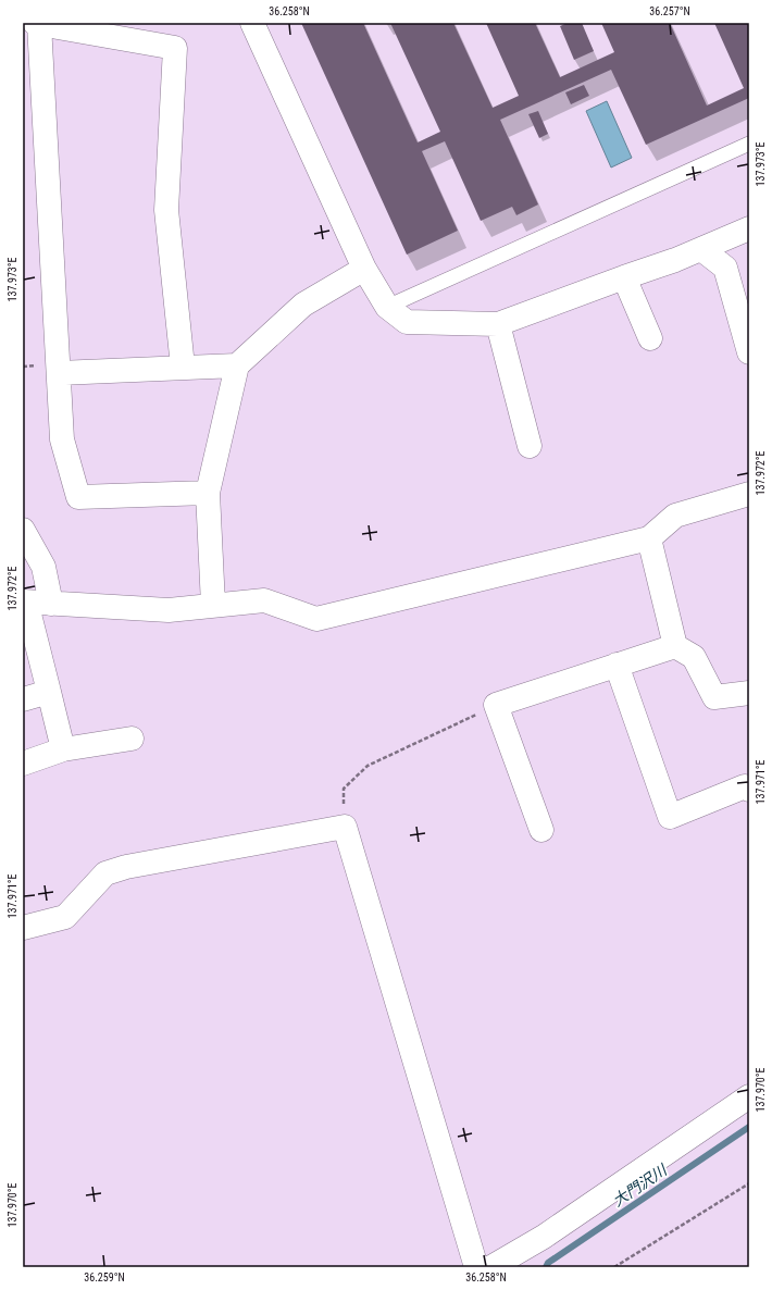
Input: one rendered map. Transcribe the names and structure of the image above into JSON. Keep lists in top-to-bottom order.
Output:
{
  "water": ["大門沢川"],
  "coordinates": [
    "36.258°N",
    "36.257°N",
    "137.973°E",
    "137.972°E",
    "137.971°E",
    "137.970°E",
    "36.259°N"
  ]
}
